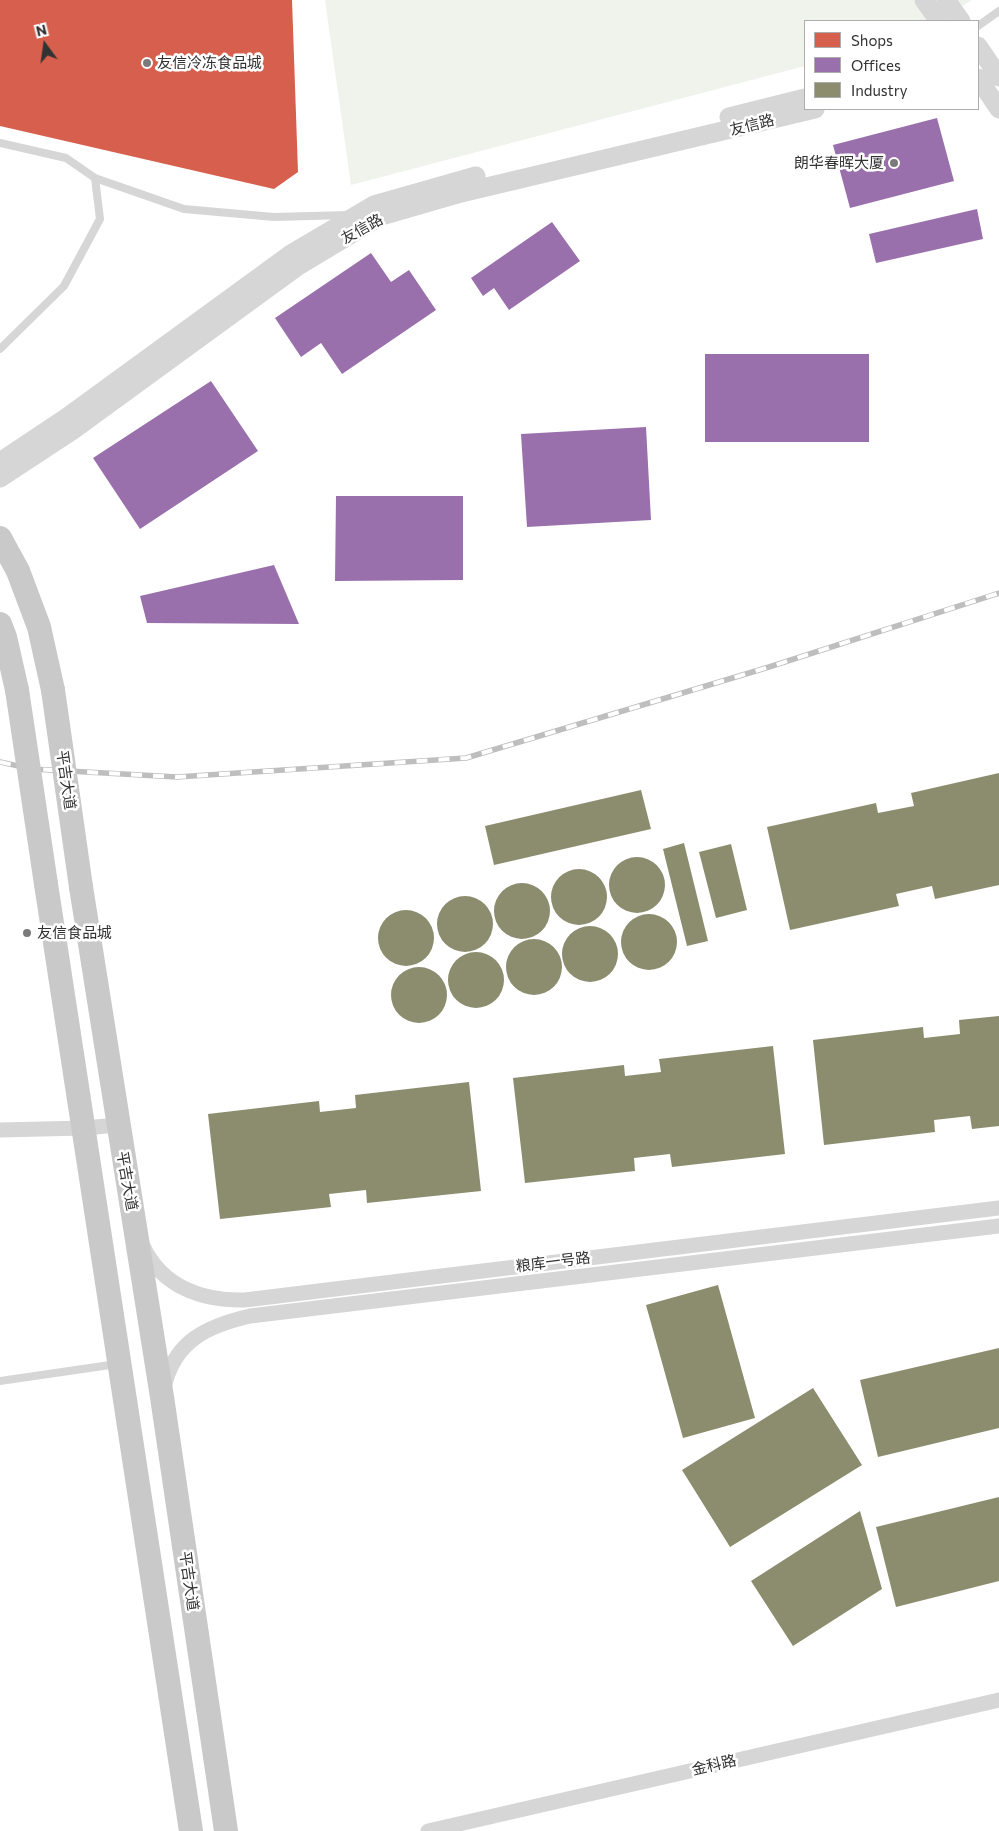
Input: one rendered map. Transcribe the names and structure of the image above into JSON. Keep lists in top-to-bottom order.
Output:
{
  "streets": {
    "main road": ["平吉大道"],
    "street": ["友信路", "粮库一号路", "金科路"]
  },
  "crossings": [
    ["平吉大道", "粮库一号路"]
  ],
  "places": ["友信冷冻食品城", "朗华春晖大厦", "友信食品城"],
  "legend": ["Shops", "Offices", "Industry"],
  "north": "top"
}
